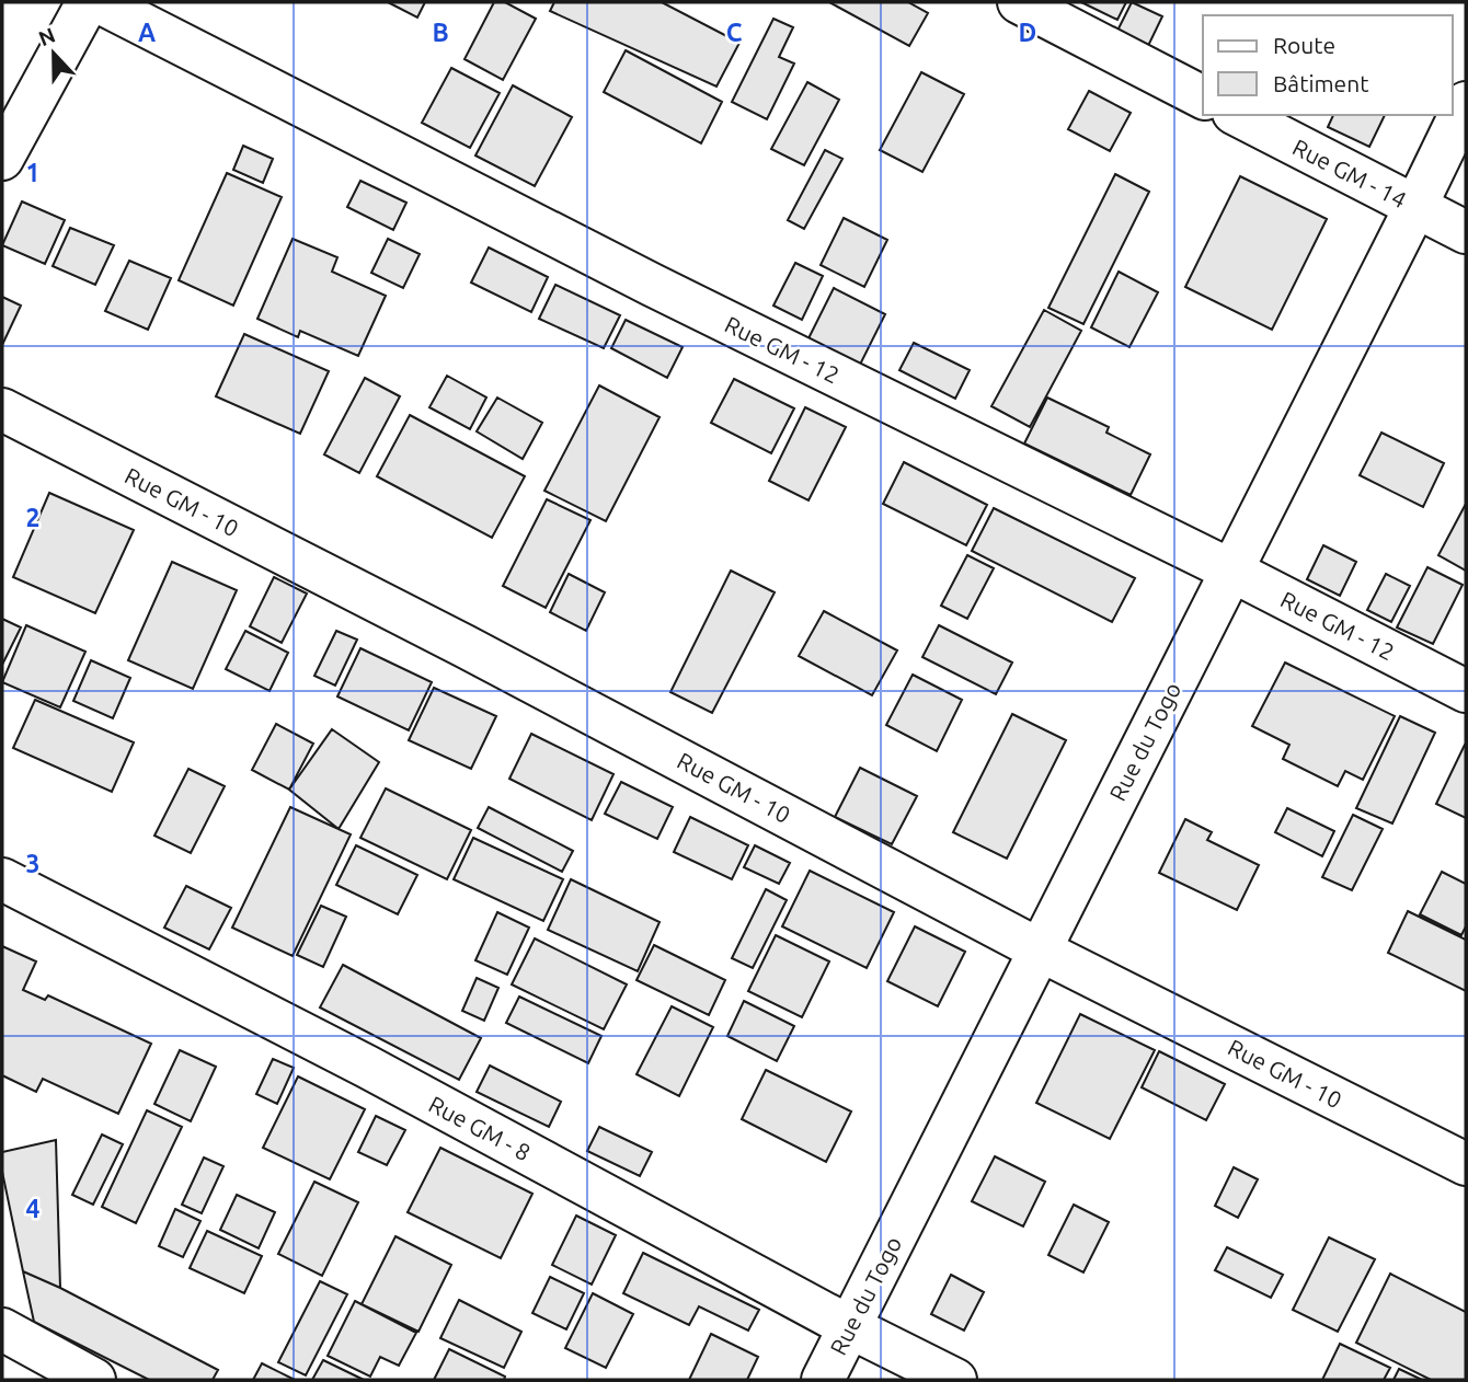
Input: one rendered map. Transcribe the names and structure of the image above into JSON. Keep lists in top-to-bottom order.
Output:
{
  "streets": {
    "street": [
      "Rue GM - 14",
      "Rue GM - 12",
      "Rue GM - 10",
      "Rue du Togo",
      "Rue GM - 8"
    ]
  },
  "crossings": [
    ["Rue GM - 14", "Rue du Togo"],
    ["Rue GM - 12", "Rue du Togo"],
    ["Rue GM - 10", "Rue du Togo"],
    ["Rue du Togo", "Rue GM - 8"]
  ],
  "legend": ["Route", "Bâtiment"],
  "north": "top",
  "grid": {
    "columns": [
      "A",
      "B",
      "C",
      "D"
    ],
    "rows": [
      "1",
      "2",
      "3",
      "4"
    ]
  }
}
